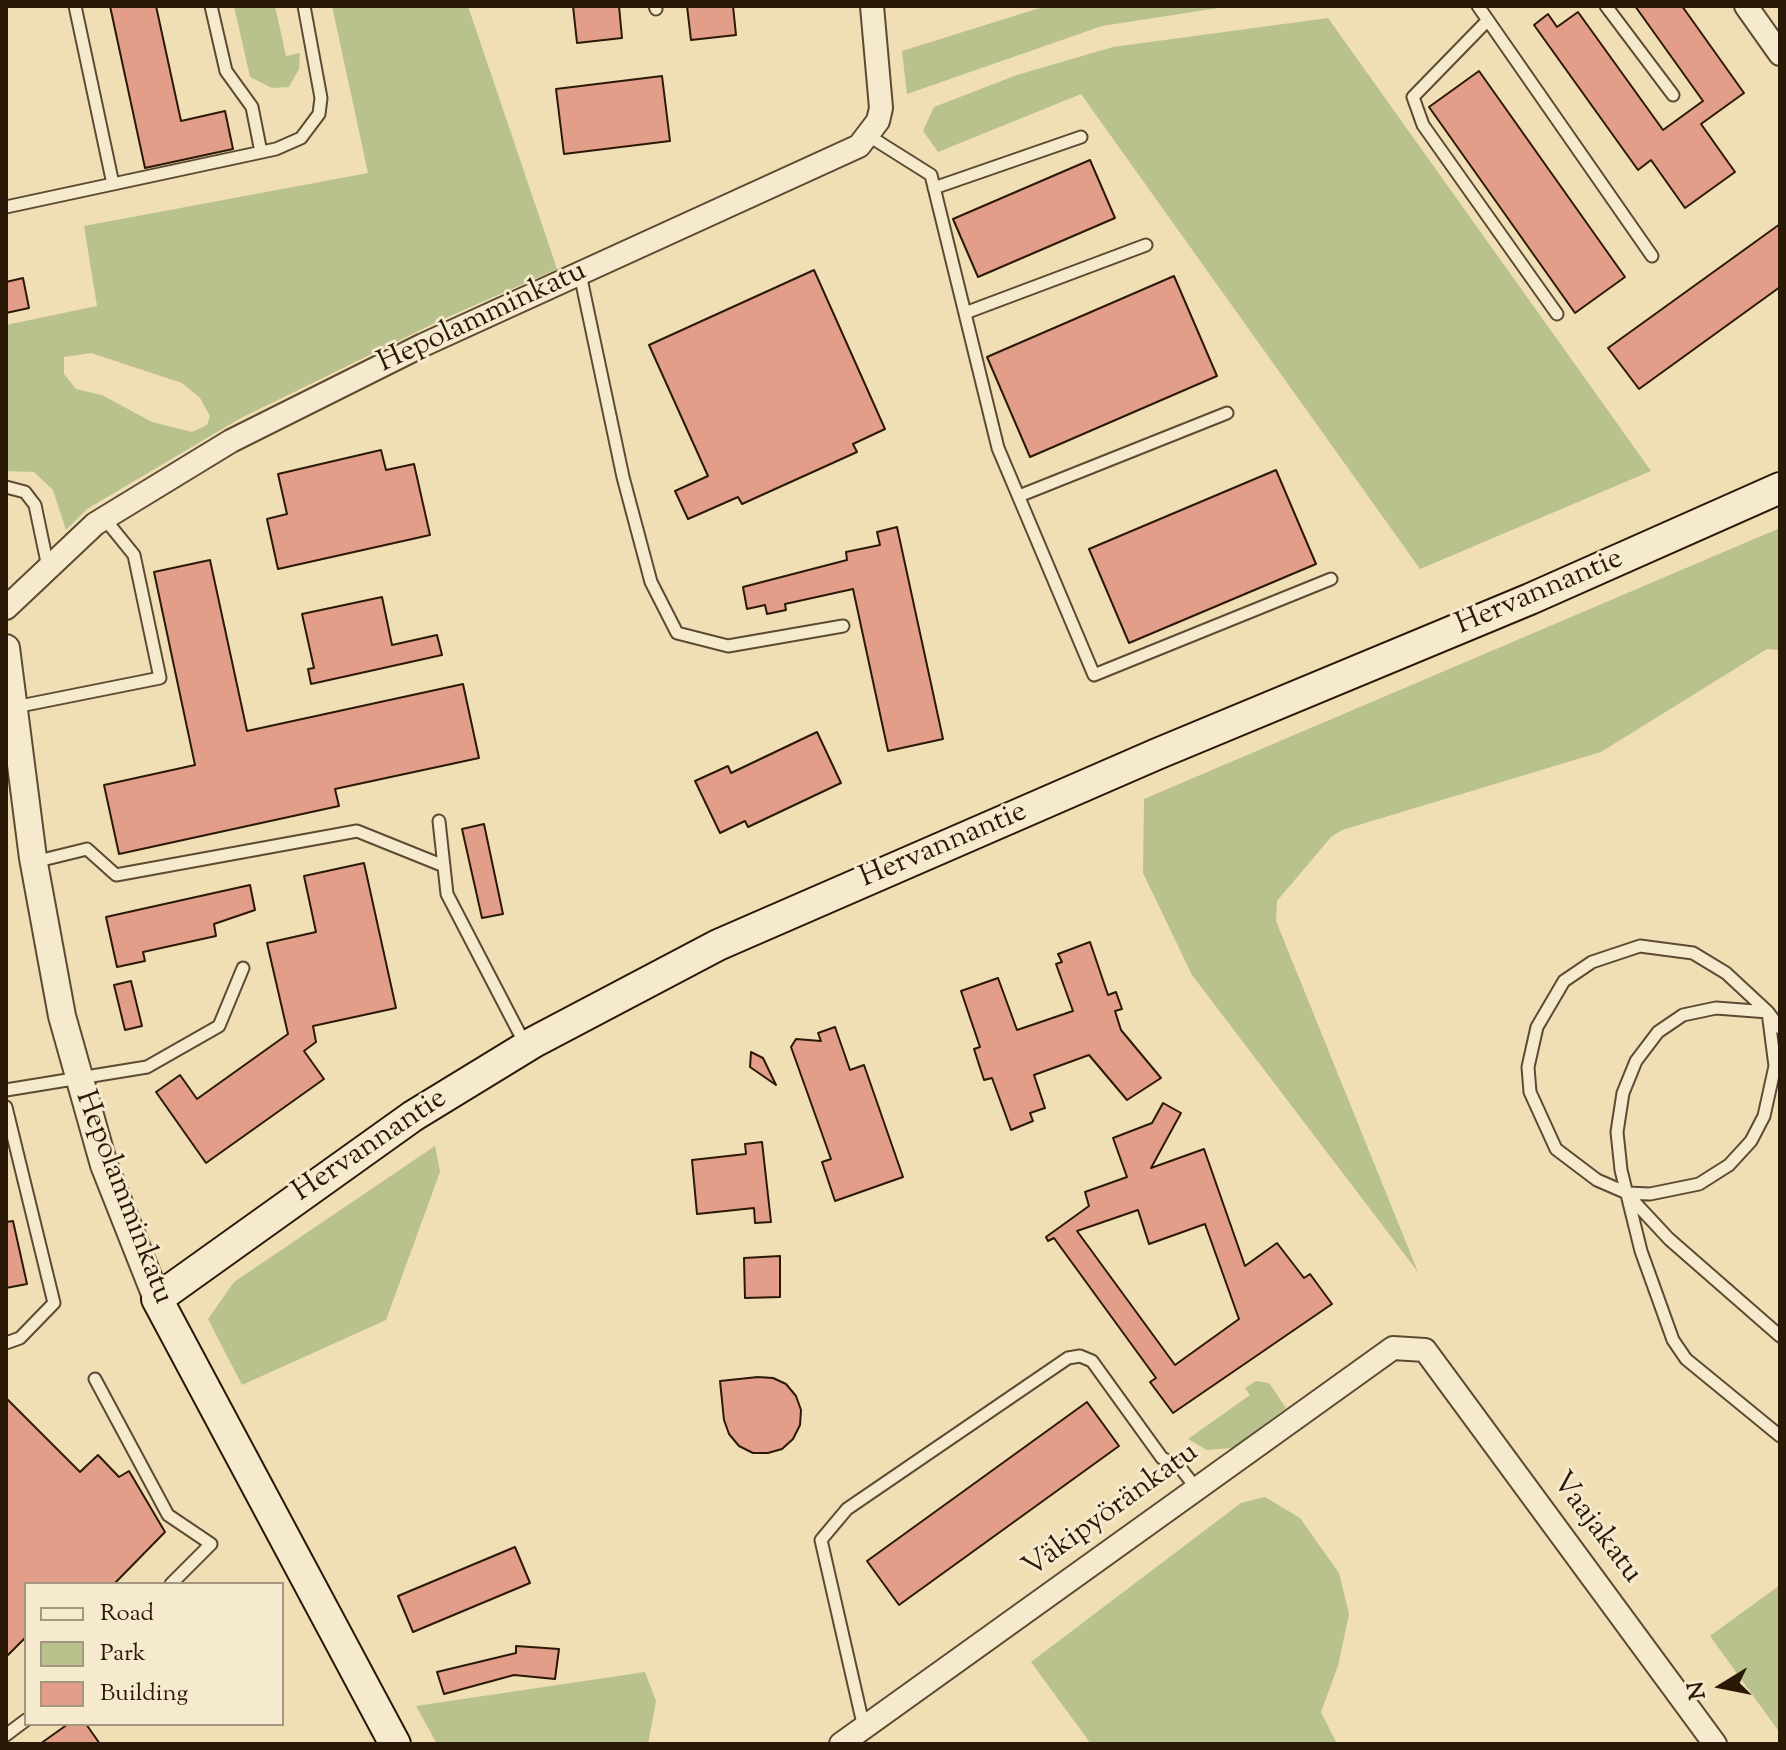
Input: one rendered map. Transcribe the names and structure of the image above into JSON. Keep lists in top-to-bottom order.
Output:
{
  "streets": {
    "main road": ["Hepolamminkatu", "Hervannantie"],
    "street": ["Väkipyöränkatu", "Vaajakatu"]
  },
  "crossings": [
    ["Hepolamminkatu", "Hervannantie"],
    ["Väkipyöränkatu", "Vaajakatu"]
  ],
  "legend": ["Road", "Park", "Building"],
  "north": "left"
}
